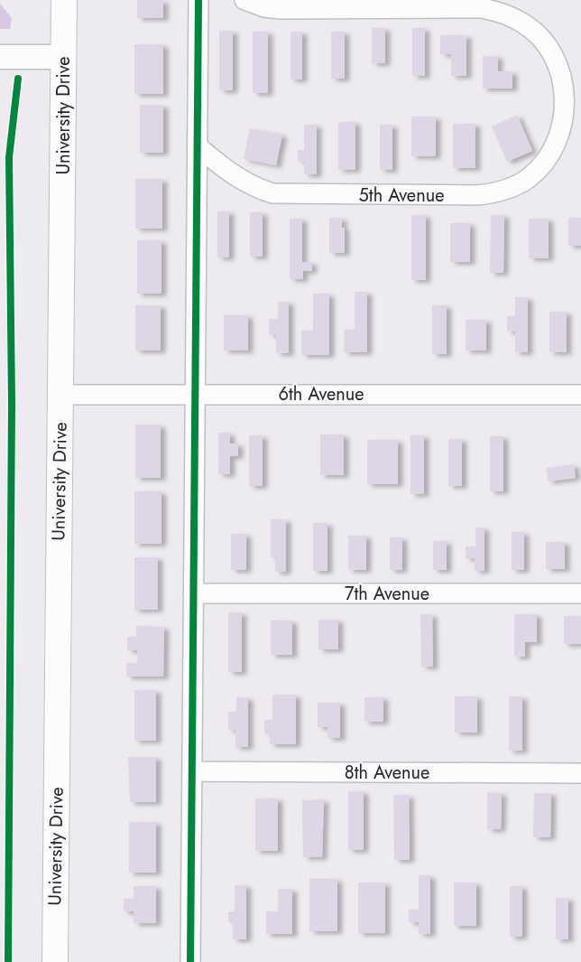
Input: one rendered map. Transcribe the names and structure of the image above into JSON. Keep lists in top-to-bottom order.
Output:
{
  "streets": {
    "main road": ["University Drive"],
    "street": [
      "5th Avenue",
      "6th Avenue",
      "7th Avenue",
      "8th Avenue"
    ]
  },
  "crossings": [
    ["University Drive", "6th Avenue"]
  ]
}
